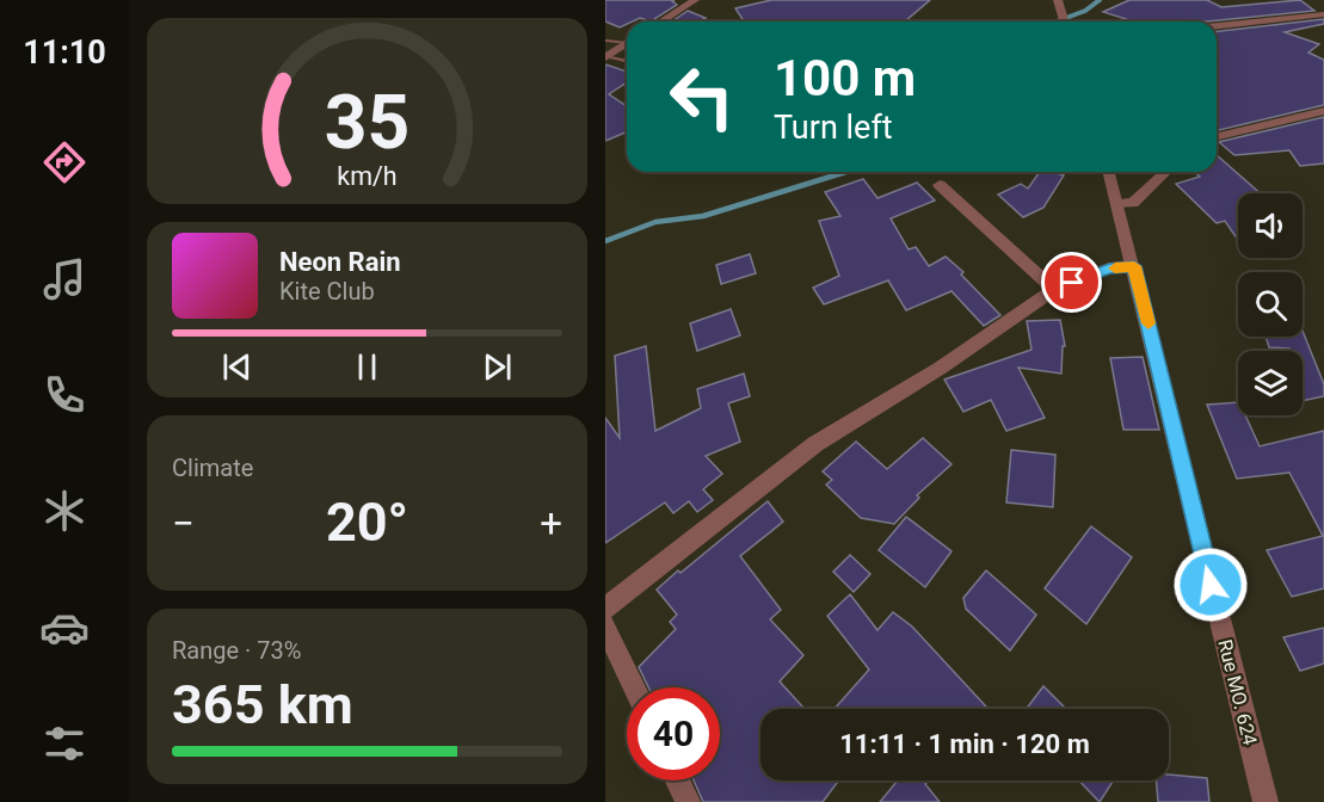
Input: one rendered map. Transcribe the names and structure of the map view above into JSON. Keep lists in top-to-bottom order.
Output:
{
  "streets": {
    "street": ["Rue MO. 624"]
  },
  "page": {
    "tabs": "11:10",
    "turn": ["100 m", "Turn left"],
    "song": ["Neon Rain", "Kite Club"],
    "tile": [
      "Climate",
      ["Range · 73%", "365 km"]
    ],
    "heat": ["−", "20°", "+"],
    "limit": "40",
    "trip": "11:11 · 1 min · 120 m",
    "gauge": ["35", "km/h"]
  }
}
